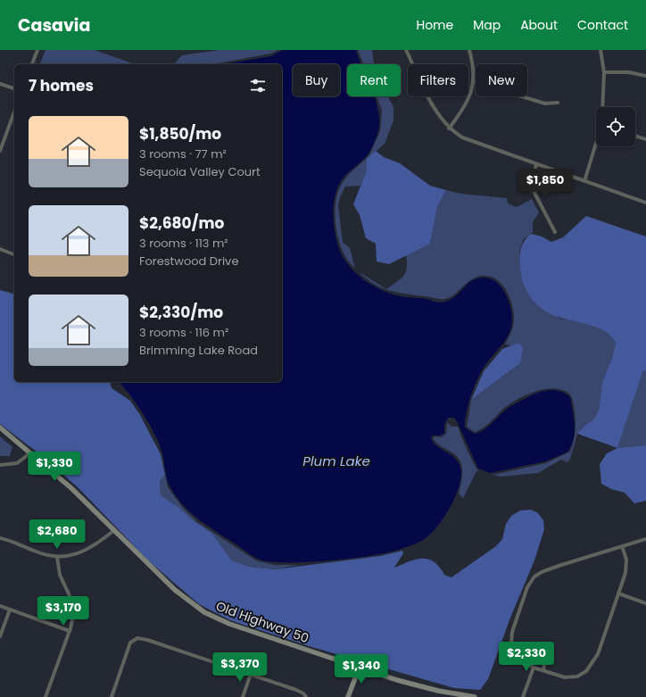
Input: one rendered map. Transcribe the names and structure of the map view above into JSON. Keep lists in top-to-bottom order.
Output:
{
  "streets": {
    "main road": ["Old Highway 50"]
  },
  "water": ["Plum Lake"],
  "page": {
    "header": "Casavia",
    "nav": [
      "Home",
      "Map",
      "About",
      "Contact"
    ],
    "chip": [
      "Buy",
      "Rent",
      "Filters",
      "New"
    ],
    "heading": "7 homes",
    "list": [
      {
        "name": "$1,850/mo",
        "note": "3 rooms · 77 m² · Sequoia Valley Court"
      },
      {
        "name": "$2,680/mo",
        "note": "3 rooms · 113 m² · Forestwood Drive"
      },
      {
        "name": "$2,330/mo",
        "note": "3 rooms · 116 m² · Brimming Lake Road"
      }
    ],
    "price": [
      "$1,850",
      "$1,330",
      "$2,680",
      "$3,170",
      "$2,330",
      "$3,370",
      "$1,340"
    ]
  }
}
